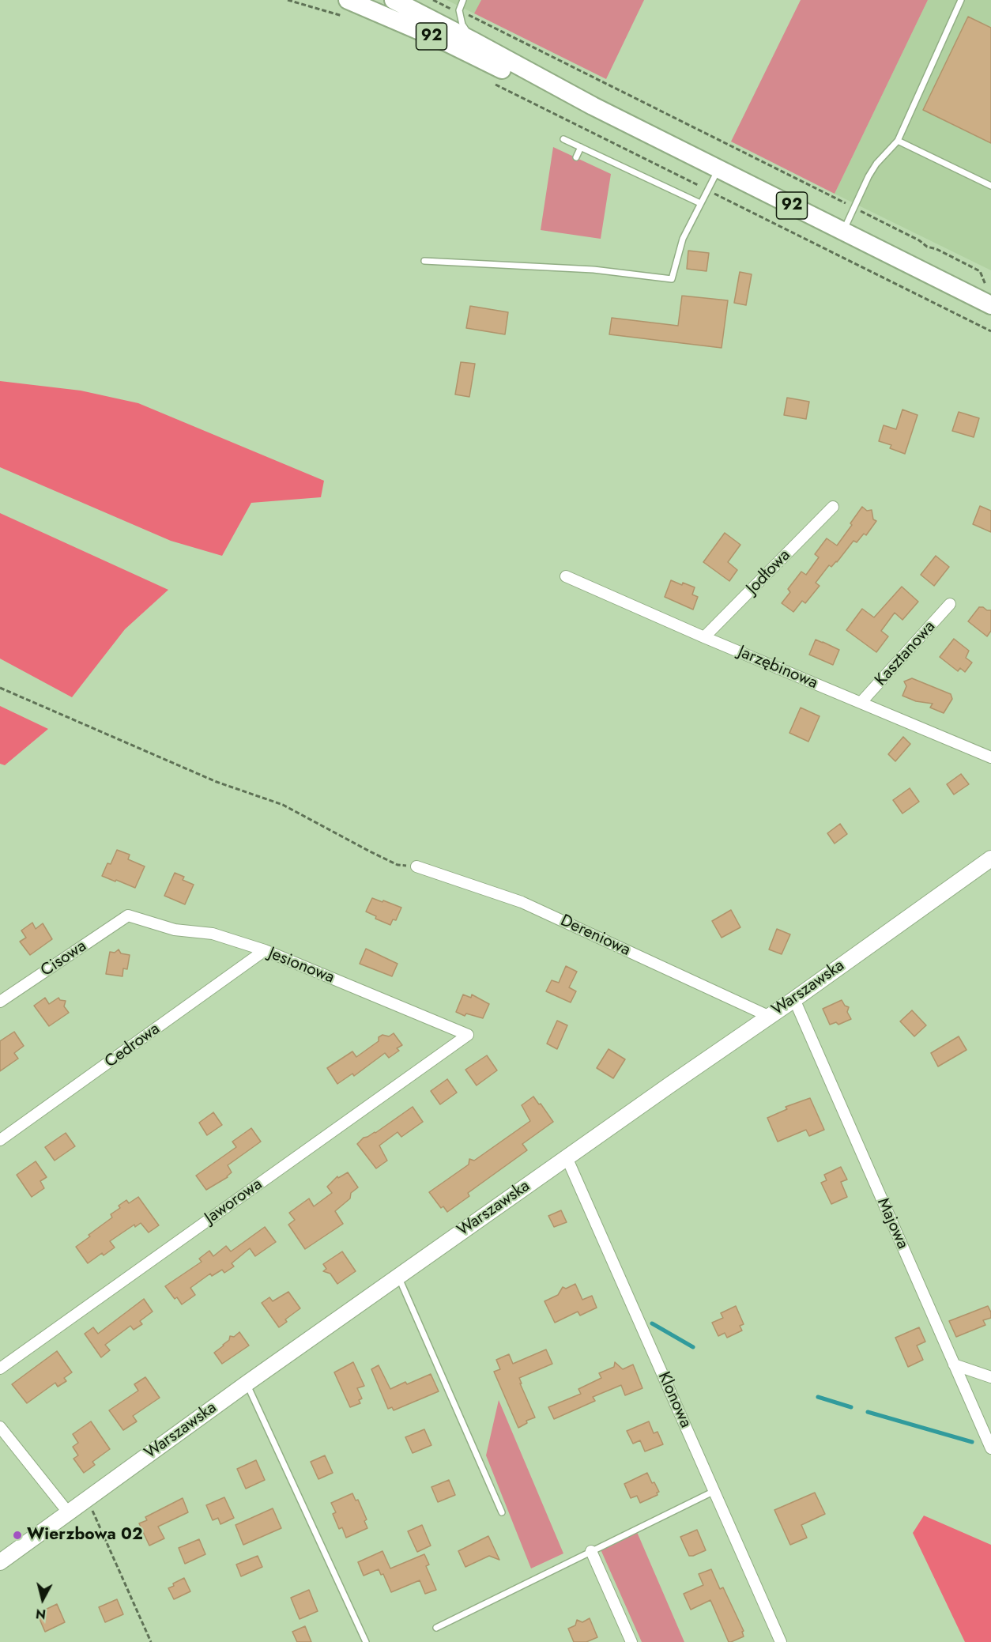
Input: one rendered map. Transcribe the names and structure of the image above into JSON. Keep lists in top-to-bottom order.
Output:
{
  "streets": {
    "main road": ["92"],
    "street": [
      "Jodłowa",
      "Kasztanowa",
      "Jarzębinowa",
      "Dereniowa",
      "Cisowa",
      "Jesionowa",
      "Warszawska",
      "Cedrowa",
      "Jaworowa",
      "Majowa",
      "Klonowa"
    ]
  },
  "crossings": [
    ["Jodłowa", "Jarzębinowa"],
    ["Kasztanowa", "Jarzębinowa"],
    ["Dereniowa", "Warszawska"],
    ["Cisowa", "Jesionowa"],
    ["Jesionowa", "Cedrowa"],
    ["Jesionowa", "Jaworowa"],
    ["Warszawska", "Majowa"],
    ["Warszawska", "Klonowa"]
  ],
  "places": ["Wierzbowa 02"],
  "north": "bottom"
}
